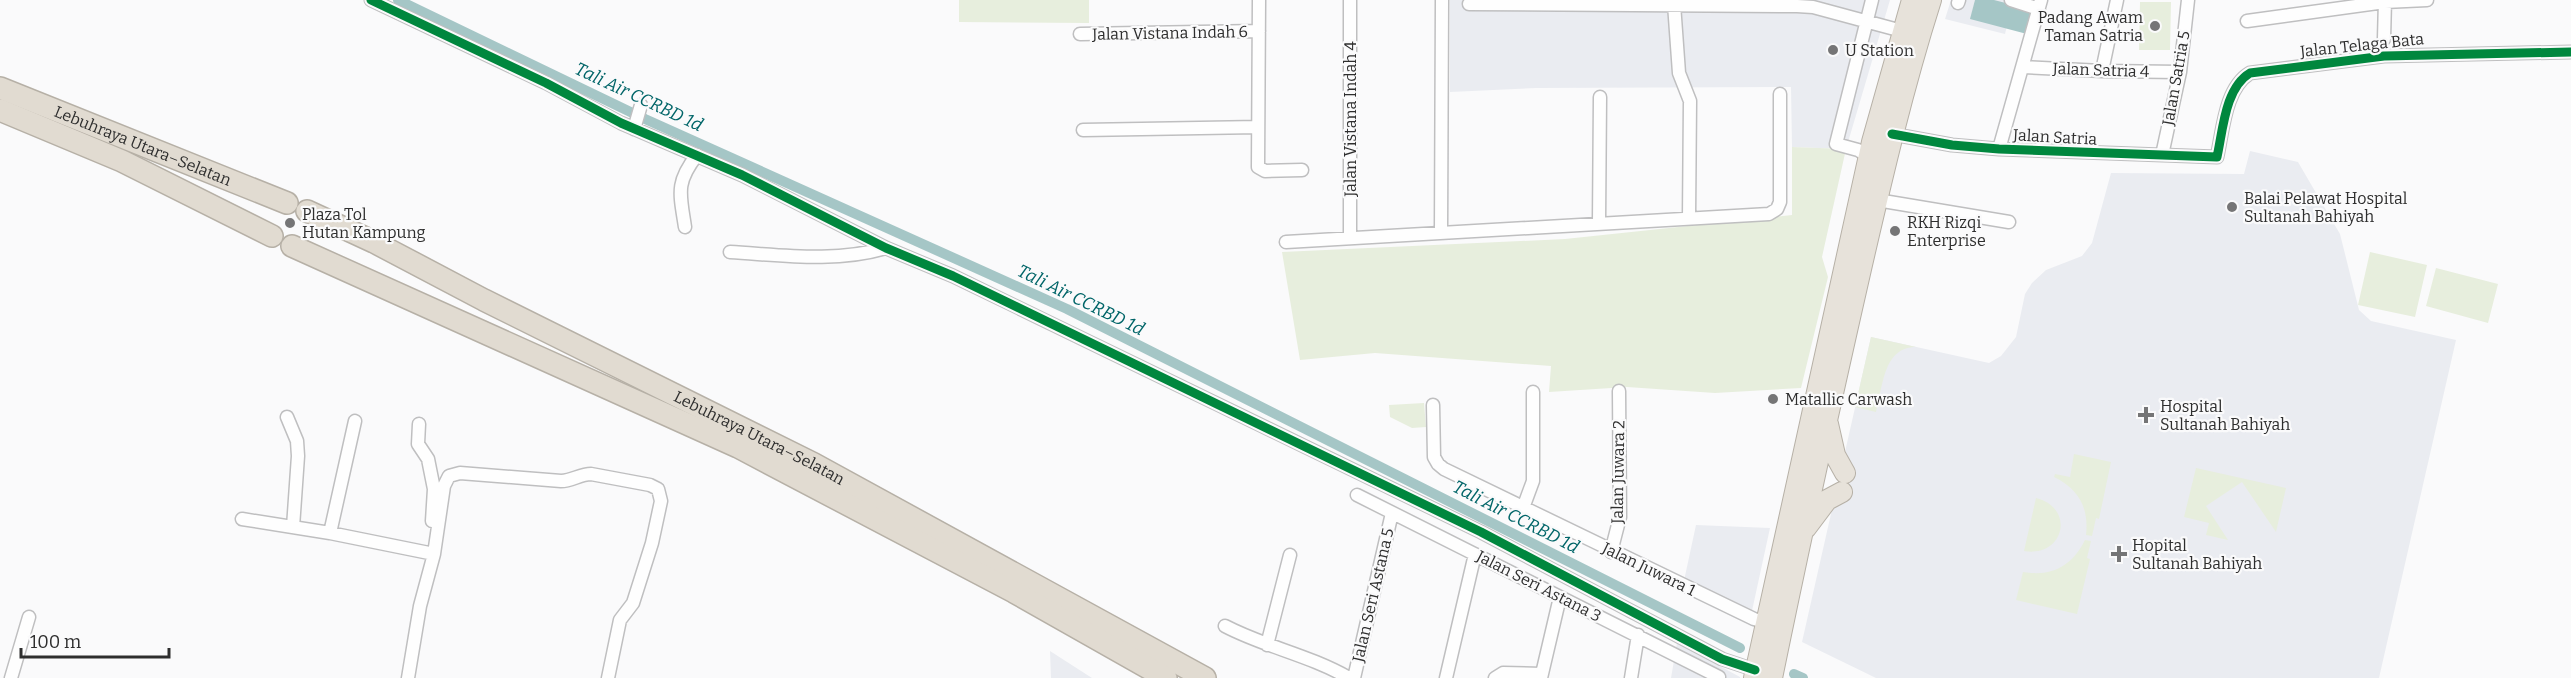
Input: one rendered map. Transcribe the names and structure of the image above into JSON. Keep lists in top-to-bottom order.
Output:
{
  "streets": {
    "highway": ["Lebuhraya Utara–Selatan"],
    "street": [
      "Jalan Vistana Indah 6",
      "Jalan Telaga Bata",
      "Jalan Satria 4",
      "Jalan Satria 5",
      "Jalan Vistana Indah 4",
      "Jalan Satria",
      "Jalan Juwara 2",
      "Jalan Juwara 1",
      "Jalan Seri Astana 3",
      "Jalan Seri Astana 5"
    ]
  },
  "crossings": [
    ["Jalan Telaga Bata", "Jalan Satria"],
    ["Jalan Satria 4", "Jalan Satria 5"],
    ["Jalan Satria 5", "Jalan Satria"],
    ["Jalan Juwara 2", "Jalan Juwara 1"],
    ["Jalan Seri Astana 3", "Jalan Seri Astana 5"]
  ],
  "water": ["Tali Air CCRBD 1d"],
  "places": {
    "other": [
      "Padang Awam Taman Satria",
      "U Station",
      "Balai Pelawat Hospital Sultanah Bahiyah",
      "Plaza Tol Hutan Kampung",
      "RKH Rizqi Enterprise",
      "Matallic Carwash"
    ],
    "health": ["Hospital Sultanah Bahiyah", "Hopital Sultanah Bahiyah"]
  },
  "scale_bar": "100 m"
}
